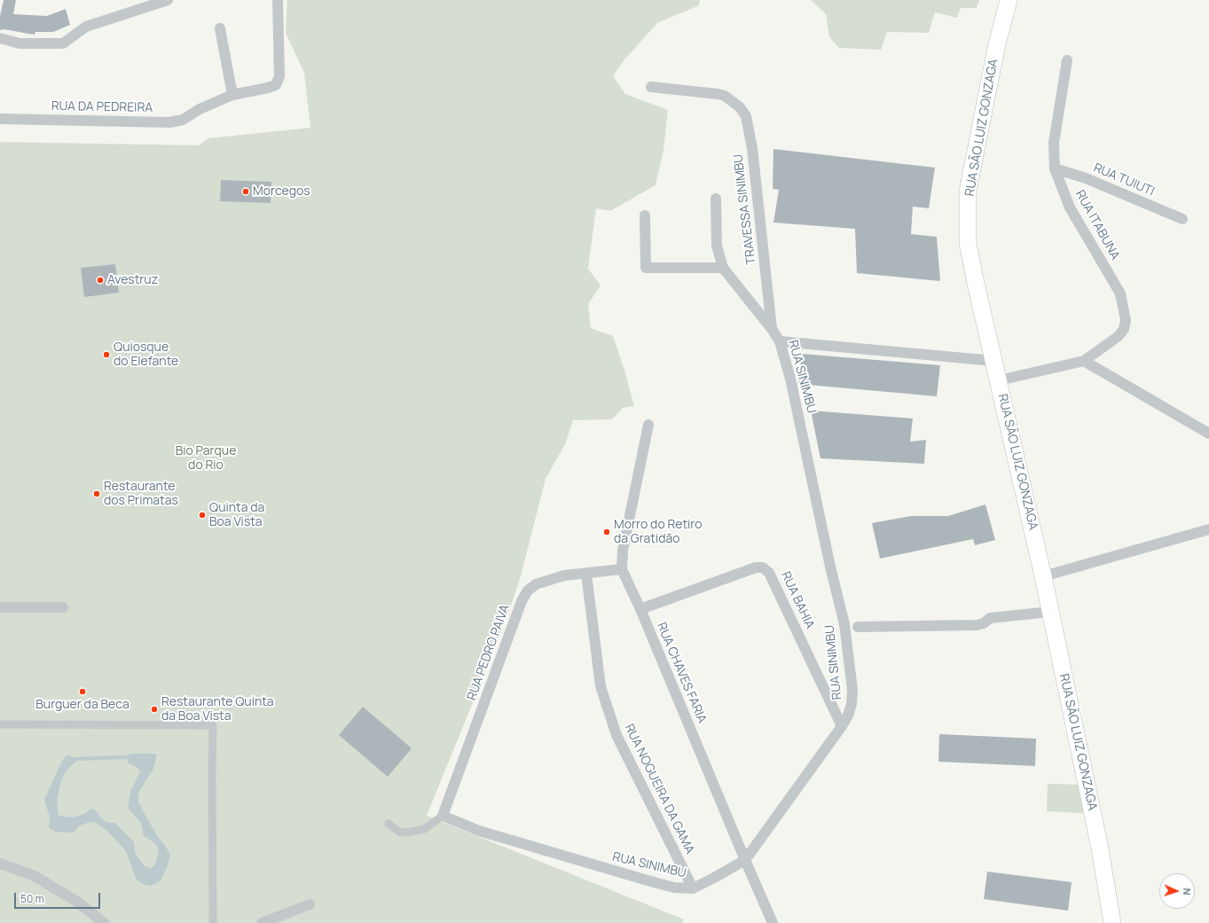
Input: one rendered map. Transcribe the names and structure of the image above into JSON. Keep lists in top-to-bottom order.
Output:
{
  "streets": {
    "main road": ["RUA SÃO LUIZ GONZAGA"],
    "street": [
      "RUA DA PEDREIRA",
      "RUA TUIUTI",
      "TRAVESSA SINIMBU",
      "RUA ITABUNA",
      "RUA SINIMBU",
      "RUA BAHIA",
      "RUA PEDRO PAIVA",
      "RUA CHAVES FARIA",
      "RUA NOGUEIRA DA GAMA"
    ]
  },
  "crossings": [
    ["RUA TUIUTI", "RUA ITABUNA"],
    ["TRAVESSA SINIMBU", "RUA SINIMBU"],
    ["RUA SINIMBU", "RUA BAHIA"],
    ["RUA SINIMBU", "RUA PEDRO PAIVA"],
    ["RUA SINIMBU", "RUA CHAVES FARIA"],
    ["RUA SINIMBU", "RUA NOGUEIRA DA GAMA"],
    ["RUA BAHIA", "RUA CHAVES FARIA"],
    ["RUA PEDRO PAIVA", "RUA CHAVES FARIA"],
    ["RUA PEDRO PAIVA", "RUA NOGUEIRA DA GAMA"]
  ],
  "parks": ["Bio Parque do Rio"],
  "places": [
    "Morcegos",
    "Avestruz",
    "Quiosque do Elefante",
    "Restaurante dos Primatas",
    "Quinta da Boa Vista",
    "Morro do Retiro da Gratidão",
    "Burguer da Beca",
    "Restaurante Quinta da Boa Vista"
  ],
  "scale_bar": "50 m",
  "north": "right"
}
